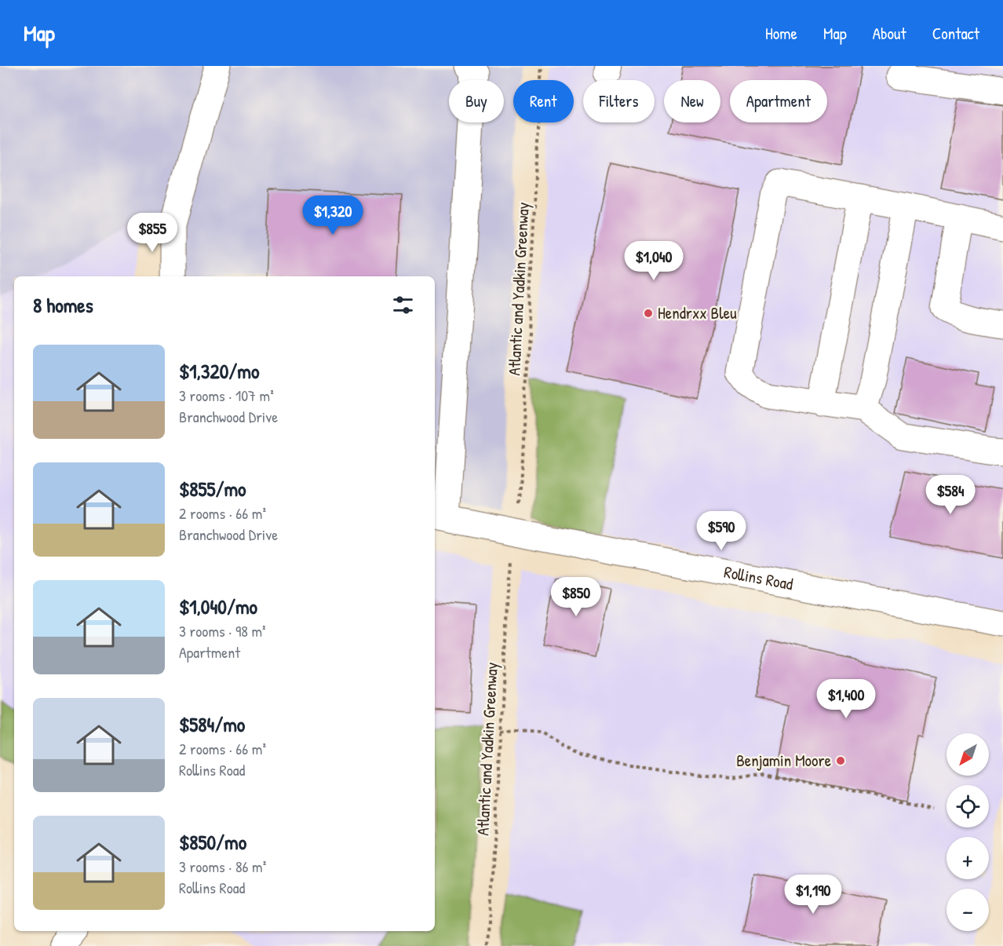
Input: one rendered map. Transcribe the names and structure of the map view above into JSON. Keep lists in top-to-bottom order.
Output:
{
  "streets": {
    "street": ["Rollins Road"],
    "path": ["Atlantic and Yadkin Greenway"]
  },
  "places": ["Hendrxx Bleu", "Benjamin Moore"],
  "north": "bottom left",
  "page": {
    "header": "Map",
    "nav": [
      "Home",
      "Map",
      "About",
      "Contact"
    ],
    "chip": [
      "Buy",
      "Rent",
      "Filters",
      "New",
      "Apartment"
    ],
    "price": [
      "$1,320",
      "$855",
      "$1,040",
      "$584",
      "$590",
      "$850",
      "$1,400",
      "$1,190"
    ],
    "heading": "8 homes",
    "list": [
      {
        "name": "$1,320/mo",
        "note": "3 rooms · 107 m² · Branchwood Drive"
      },
      {
        "name": "$855/mo",
        "note": "2 rooms · 66 m² · Branchwood Drive"
      },
      {
        "name": "$1,040/mo",
        "note": "3 rooms · 98 m² · Apartment"
      },
      {
        "name": "$584/mo",
        "note": "2 rooms · 66 m² · Rollins Road"
      },
      {
        "name": "$850/mo",
        "note": "3 rooms · 86 m² · Rollins Road"
      }
    ],
    "map_buttons": ["+", "−"]
  }
}
